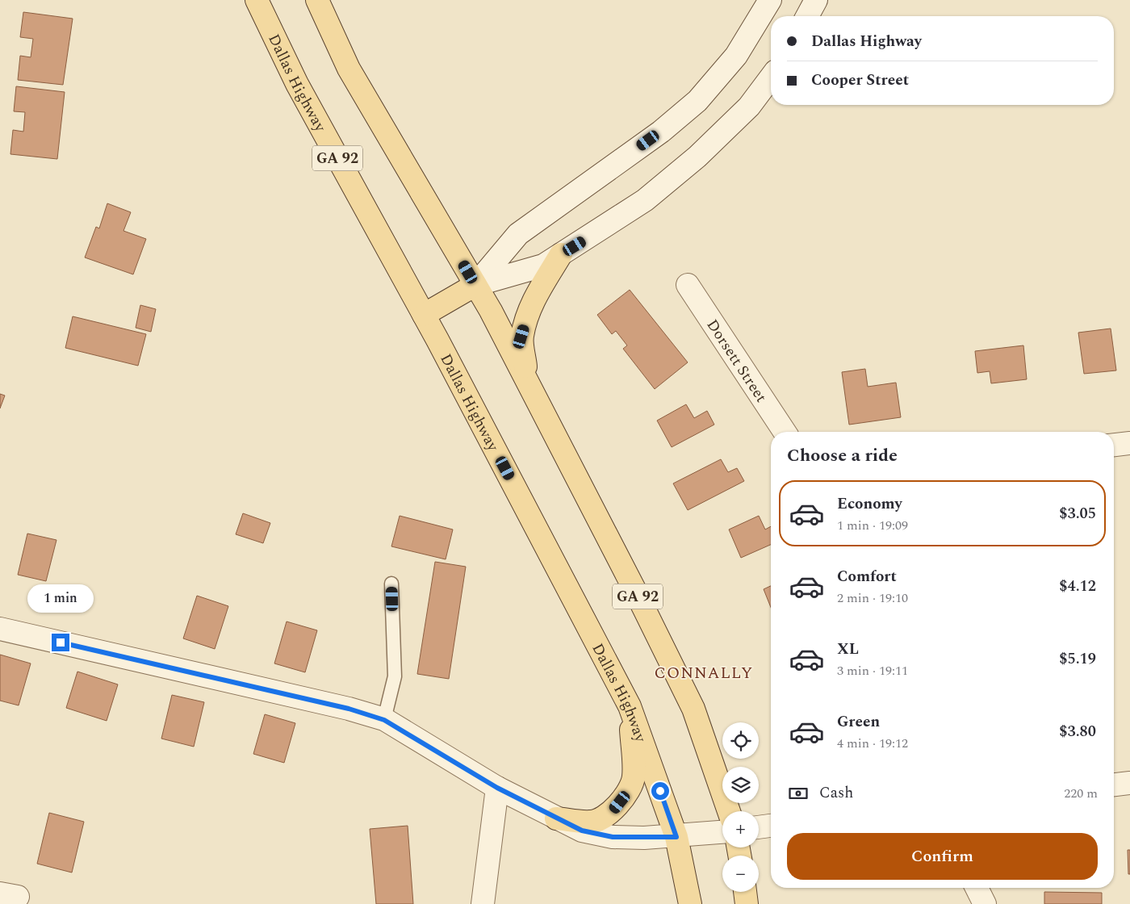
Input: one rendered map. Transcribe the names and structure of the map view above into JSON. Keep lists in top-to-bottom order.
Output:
{
  "streets": {
    "main road": ["Dallas Highway", "GA 92"],
    "street": ["Dorsett Street"]
  },
  "districts": ["CONNALLY"],
  "page": {
    "banner": ["Dallas Highway", "Cooper Street"],
    "heading": "Choose a ride",
    "list": [
      {
        "name": "Economy",
        "note": "1 min · 19:09",
        "value": "$3.05"
      },
      {
        "name": "Comfort",
        "note": "2 min · 19:10",
        "value": "$4.12"
      },
      {
        "name": "XL",
        "note": "3 min · 19:11",
        "value": "$5.19"
      },
      {
        "name": "Green",
        "note": "4 min · 19:12",
        "value": "$3.80"
      }
    ],
    "bubble": "1 min",
    "map_buttons": ["+", "−"],
    "pay": ["Cash", "220 m"],
    "buttons": "Confirm"
  }
}
